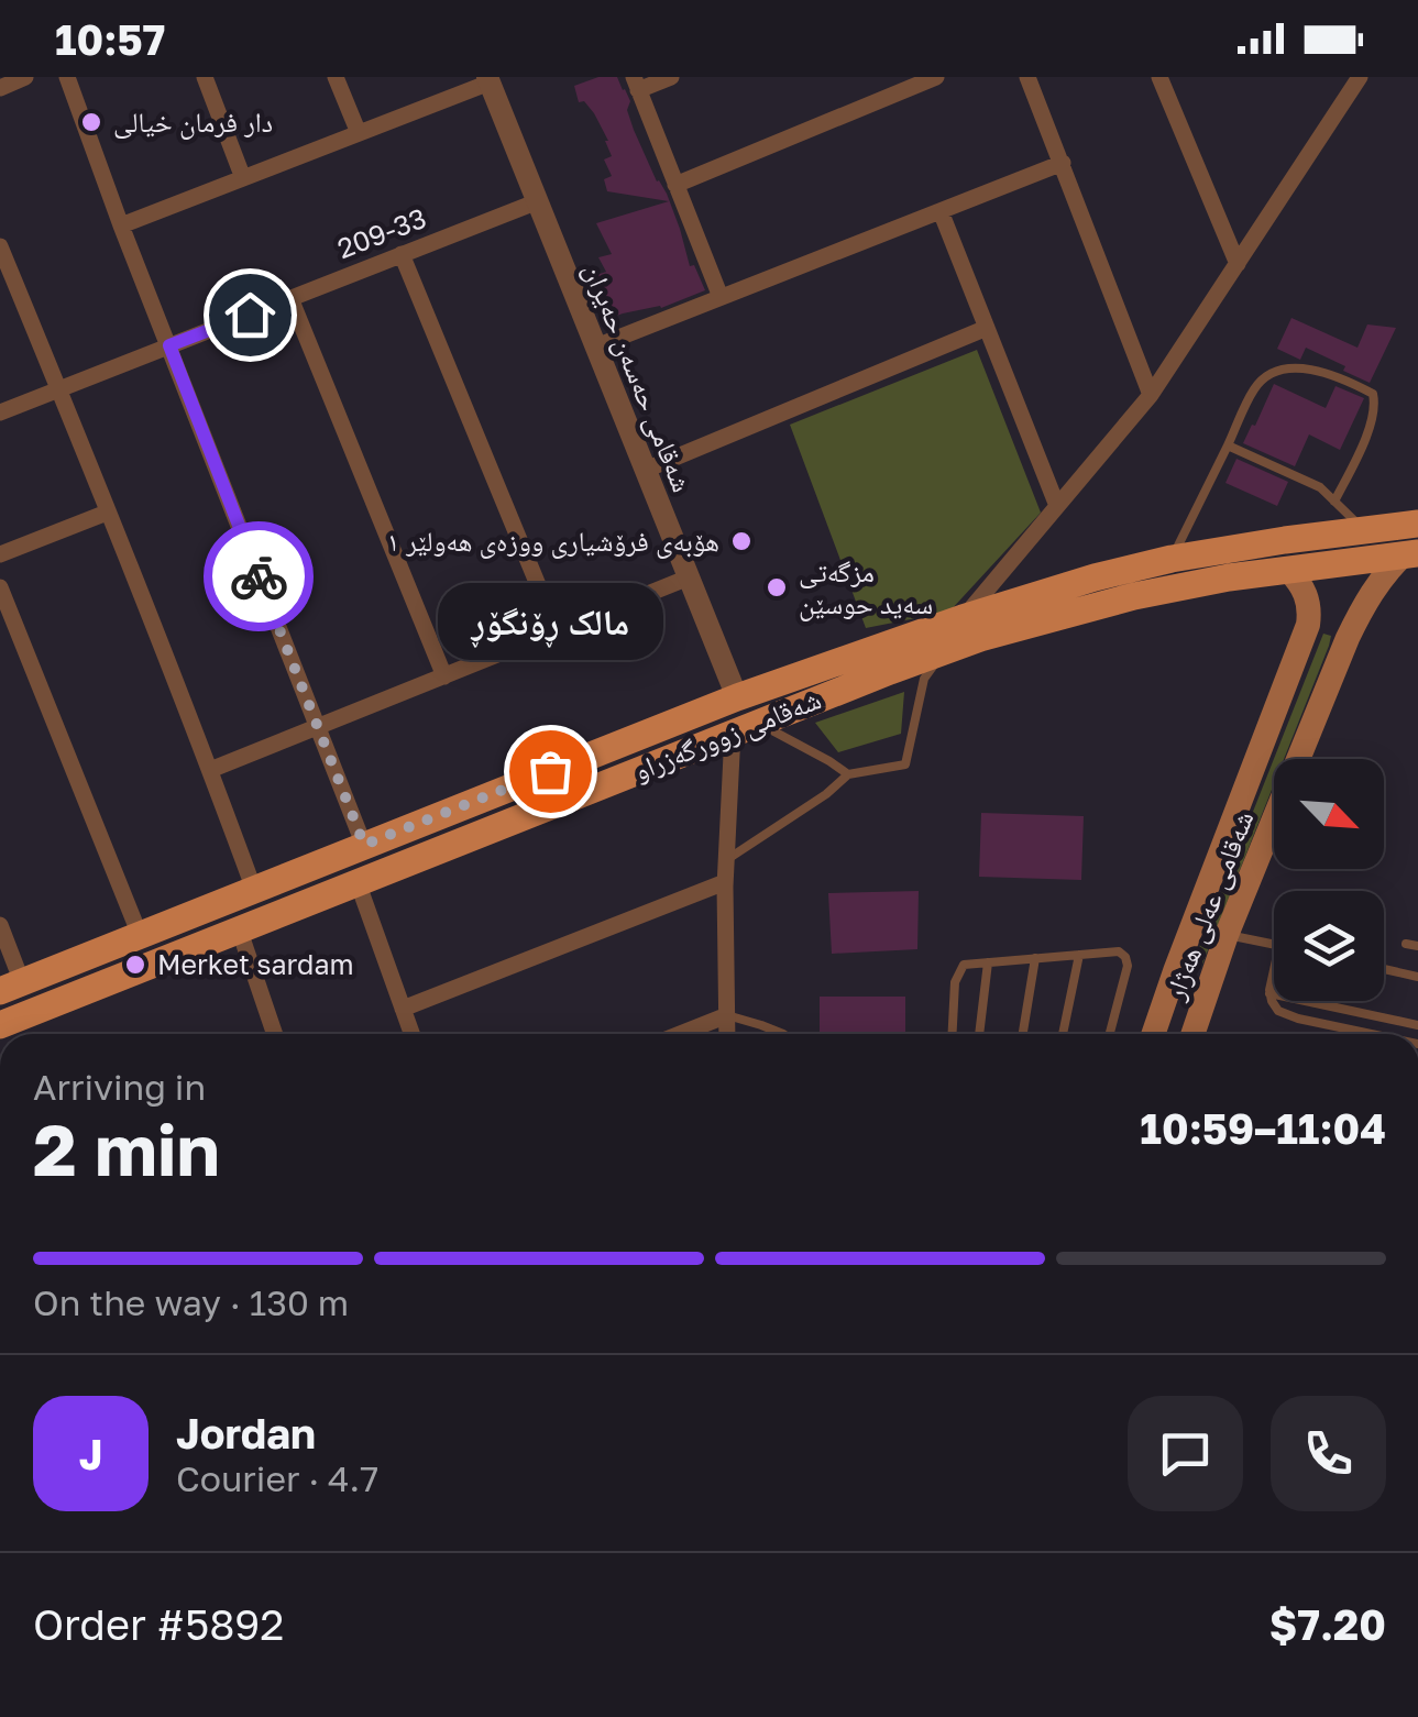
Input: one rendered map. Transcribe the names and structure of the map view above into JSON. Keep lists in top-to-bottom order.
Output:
{
  "streets": {
    "main road": ["شەقامی زوورگەزراو", "شەقامی عەلی هەژار"],
    "street": ["209-33", "شەقامی حەسەن حەیران"]
  },
  "crossings": [
    ["209-33", "شەقامی حەسەن حەیران"],
    ["شەقامی حەسەن حەیران", "شەقامی زوورگەزراو"],
    ["شەقامی زوورگەزراو", "شەقامی عەلی هەژار"]
  ],
  "places": [
    "دار فرمان خیالی",
    "هۆبەی فرۆشیاری ووزەی هەولێر ١",
    "مزگەتی سەید حوسێن",
    "مالک ڕۆنگۆڕ",
    "Merket sardam"
  ],
  "north": "bottom right",
  "page": {
    "status": "10:57",
    "bubble": "مالک ڕۆنگۆڕ",
    "heading": ["2 min", "Arriving in", "10:59–11:04"],
    "panel": [
      "Jordan",
      "Courier · 4.7",
      "Order #5892",
      "$7.20"
    ],
    "bar": "On the way · 130 m",
    "round": "J"
  }
}
